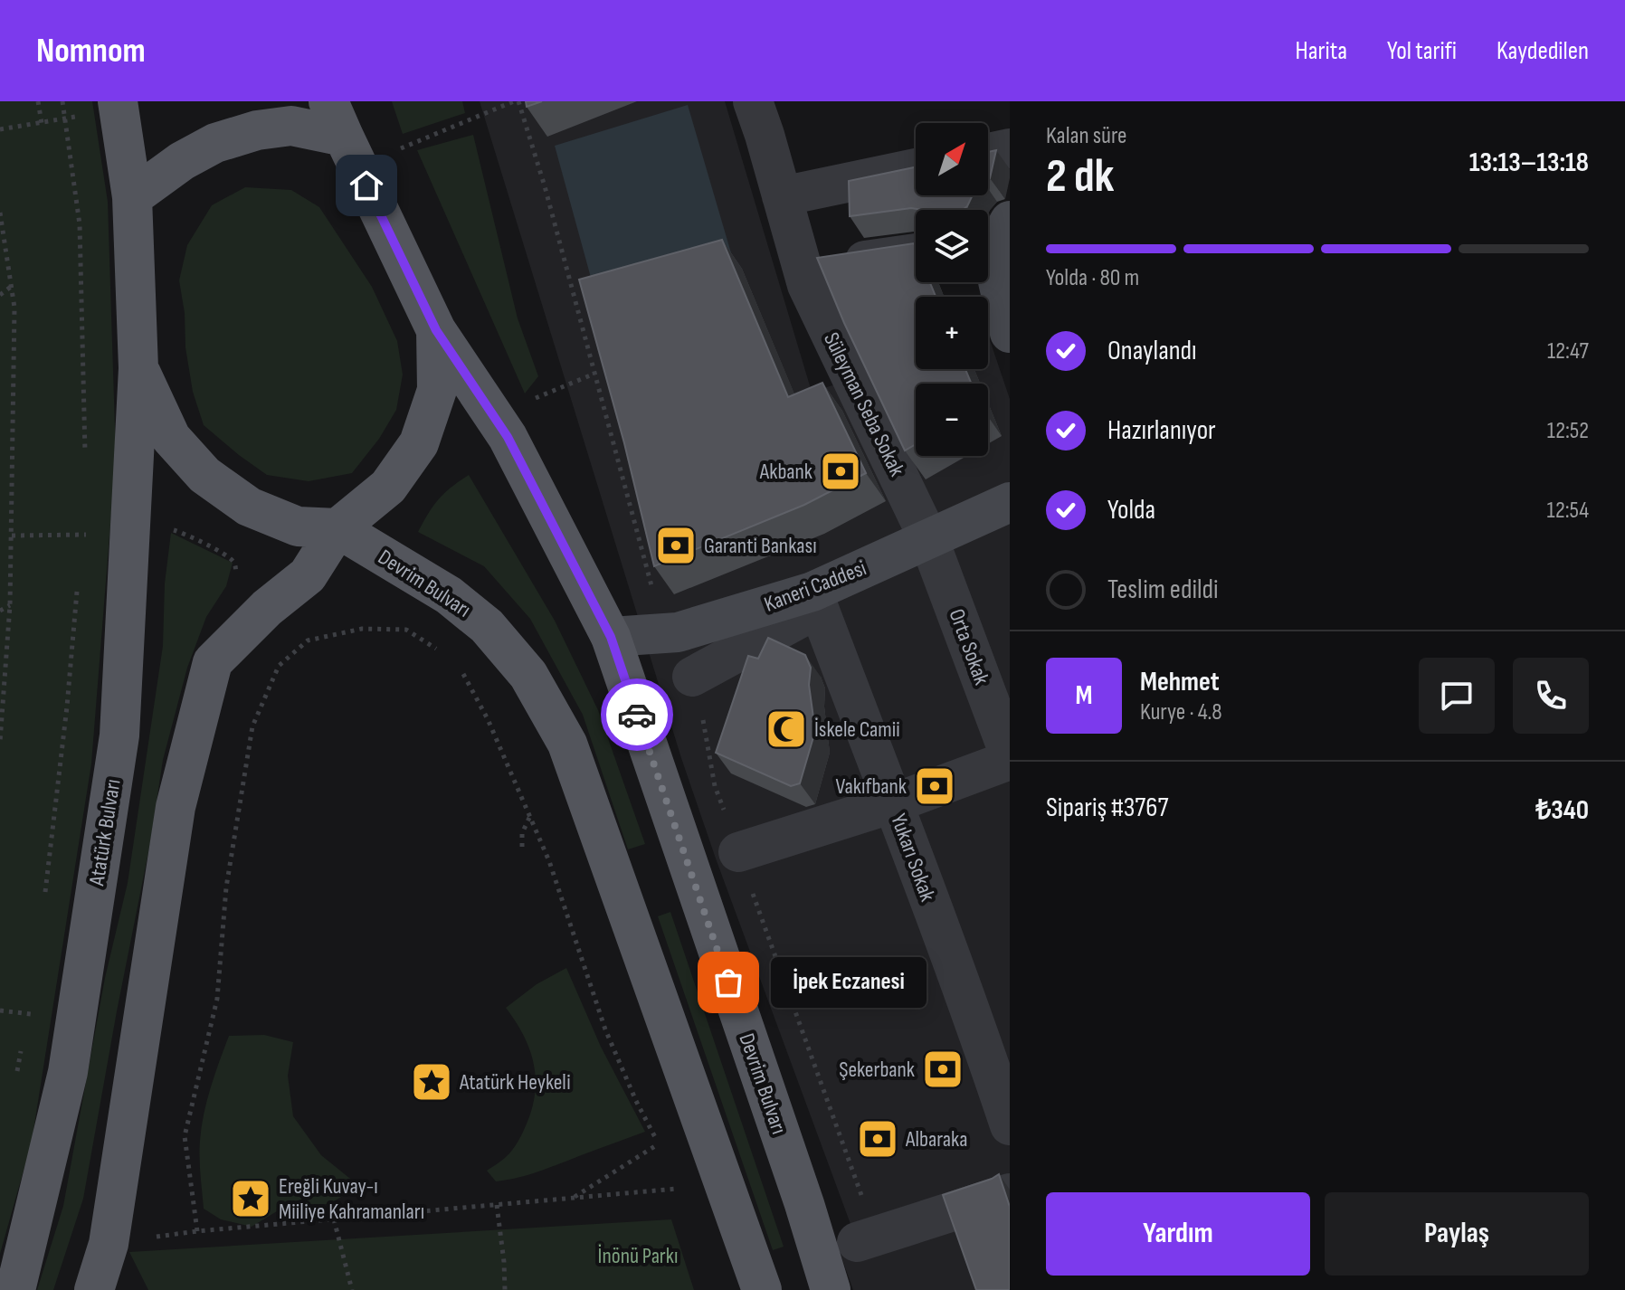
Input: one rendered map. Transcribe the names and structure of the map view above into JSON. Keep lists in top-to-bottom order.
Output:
{
  "streets": {
    "main road": ["Devrim Bulvarı", "Atatürk Bulvarı"],
    "street": [
      "Süleyman Seba Sokak",
      "Kaneri Caddesi",
      "Orta Sokak",
      "Yukarı Sokak"
    ]
  },
  "crossings": [
    ["Süleyman Seba Sokak", "Kaneri Caddesi"],
    ["Süleyman Seba Sokak", "Orta Sokak"],
    ["Devrim Bulvarı", "Kaneri Caddesi"],
    ["Devrim Bulvarı", "Atatürk Bulvarı"],
    ["Kaneri Caddesi", "Orta Sokak"],
    ["Kaneri Caddesi", "Yukarı Sokak"]
  ],
  "parks": ["İnönü Parkı"],
  "places": {
    "bank": [
      "Akbank",
      "Garanti Bankası",
      "Vakıfbank",
      "Şekerbank",
      "Albaraka"
    ],
    "mosque": ["İskele Camii"],
    "other": ["İpek Eczanesi"],
    "place": ["Atatürk Heykeli", "Ereğli Kuvay-ı Miiliye Kahramanları"]
  },
  "north": "top right",
  "page": {
    "header": "Nomnom",
    "nav": ["Harita", "Yol tarifi", "Kaydedilen"],
    "heading": ["2 dk", "Kalan süre", "13:13–13:18"],
    "panel": [
      "Mehmet",
      "Kurye · 4.8",
      "Sipariş #3767",
      "₺340"
    ],
    "map_buttons": ["+", "−"],
    "bar": "Yolda · 80 m",
    "list": [
      ["Onaylandı", "12:47"],
      ["Hazırlanıyor", "12:52"],
      ["Yolda", "12:54"],
      "Teslim edildi"
    ],
    "round": "M",
    "bubble": "İpek Eczanesi",
    "buttons": ["Yardım", "Paylaş"]
  }
}
